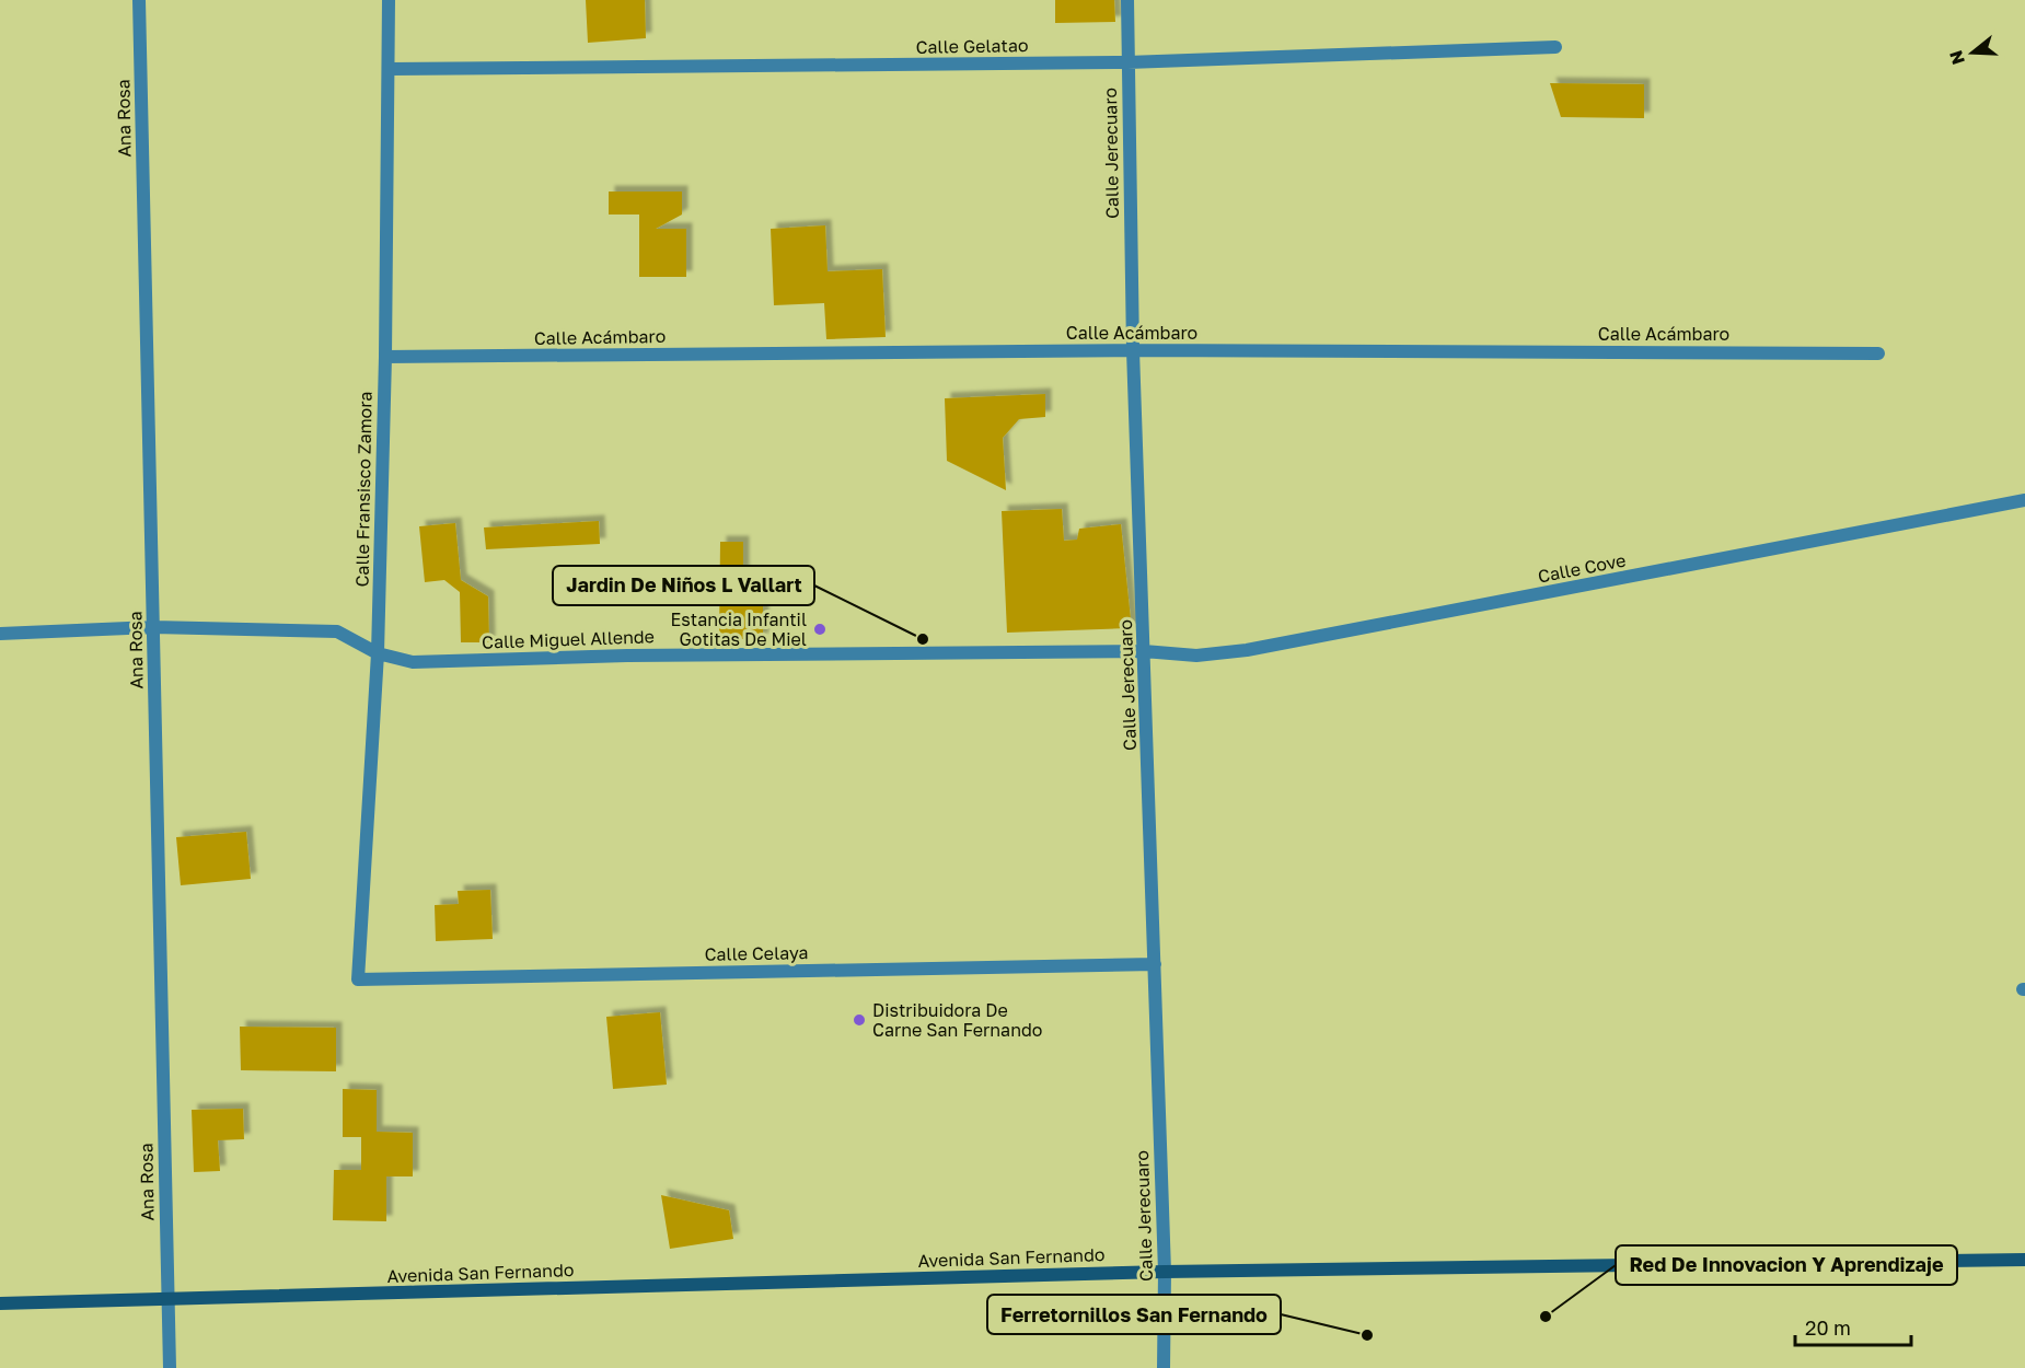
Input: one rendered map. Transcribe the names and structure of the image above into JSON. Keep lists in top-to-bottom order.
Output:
{
  "streets": {
    "street": [
      "Calle Gelatao",
      "Ana Rosa",
      "Calle Jerecuaro",
      "Calle Acámbaro",
      "Calle Fransisco Zamora",
      "Calle Cove",
      "Calle Miguel Allende",
      "Calle Celaya",
      "Avenida San Fernando"
    ]
  },
  "crossings": [
    ["Calle Gelatao", "Calle Jerecuaro"],
    ["Calle Gelatao", "Calle Fransisco Zamora"],
    ["Ana Rosa", "Calle Miguel Allende"],
    ["Ana Rosa", "Avenida San Fernando"],
    ["Calle Jerecuaro", "Calle Acámbaro"],
    ["Calle Jerecuaro", "Calle Cove"],
    ["Calle Jerecuaro", "Calle Miguel Allende"],
    ["Calle Jerecuaro", "Calle Celaya"],
    ["Calle Jerecuaro", "Avenida San Fernando"],
    ["Calle Acámbaro", "Calle Fransisco Zamora"],
    ["Calle Fransisco Zamora", "Calle Miguel Allende"],
    ["Calle Fransisco Zamora", "Calle Celaya"],
    ["Calle Cove", "Calle Miguel Allende"]
  ],
  "places": [
    "Estancia Infantil Gotitas De Miel",
    "Jardin De Niños L Vallart",
    "Distribuidora De Carne San Fernando",
    "Red De Innovacion Y Aprendizaje",
    "Ferretornillos San Fernando"
  ],
  "scale_bar": "20 m",
  "north": "left"
}
